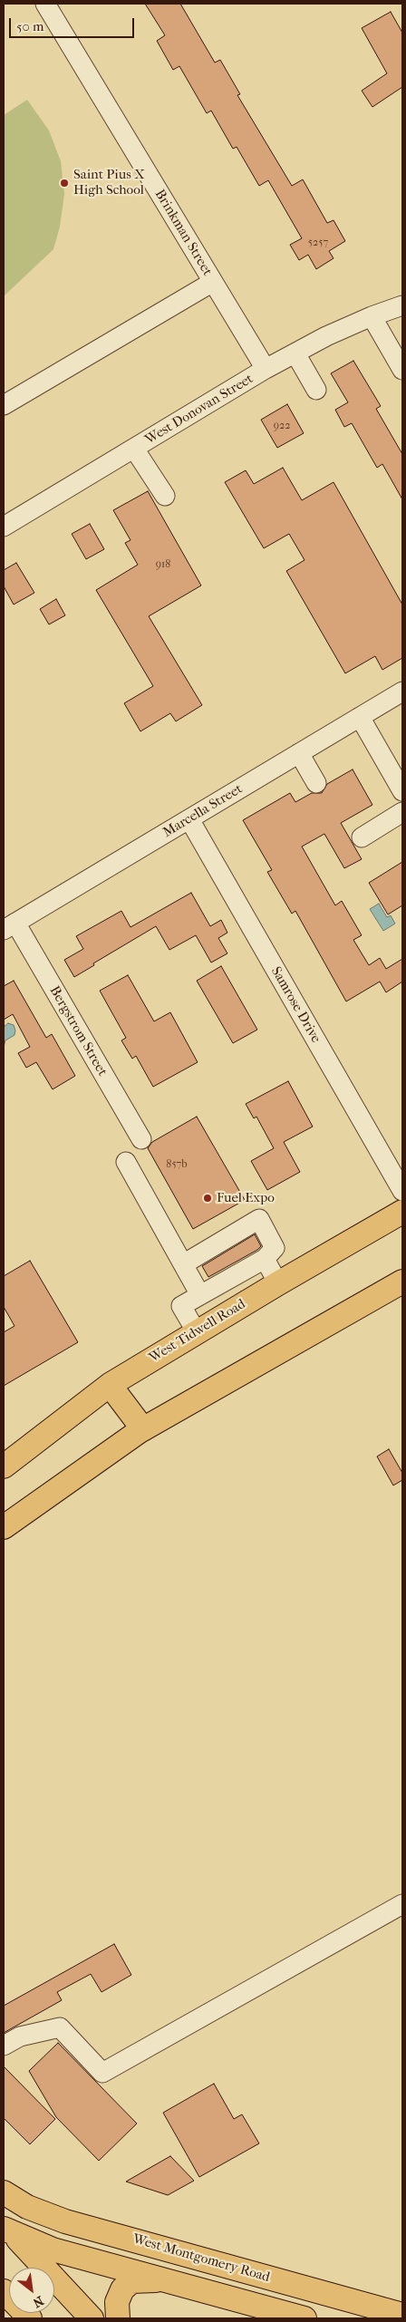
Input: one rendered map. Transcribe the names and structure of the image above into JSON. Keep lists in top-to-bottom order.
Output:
{
  "streets": {
    "main road": ["West Tidwell Road", "West Montgomery Road"],
    "street": [
      "Brinkman Street",
      "West Donovan Street",
      "Marcella Street",
      "Samrose Drive",
      "Bergstrom Street"
    ]
  },
  "crossings": [
    ["Brinkman Street", "West Donovan Street"],
    ["Marcella Street", "Samrose Drive"],
    ["Marcella Street", "Bergstrom Street"]
  ],
  "places": ["Saint Pius X High School", "Fuel Expo"],
  "house_numbers": [
    "5257",
    "922",
    "918",
    "857b"
  ],
  "scale_bar": "50 m",
  "north": "bottom right"
}
